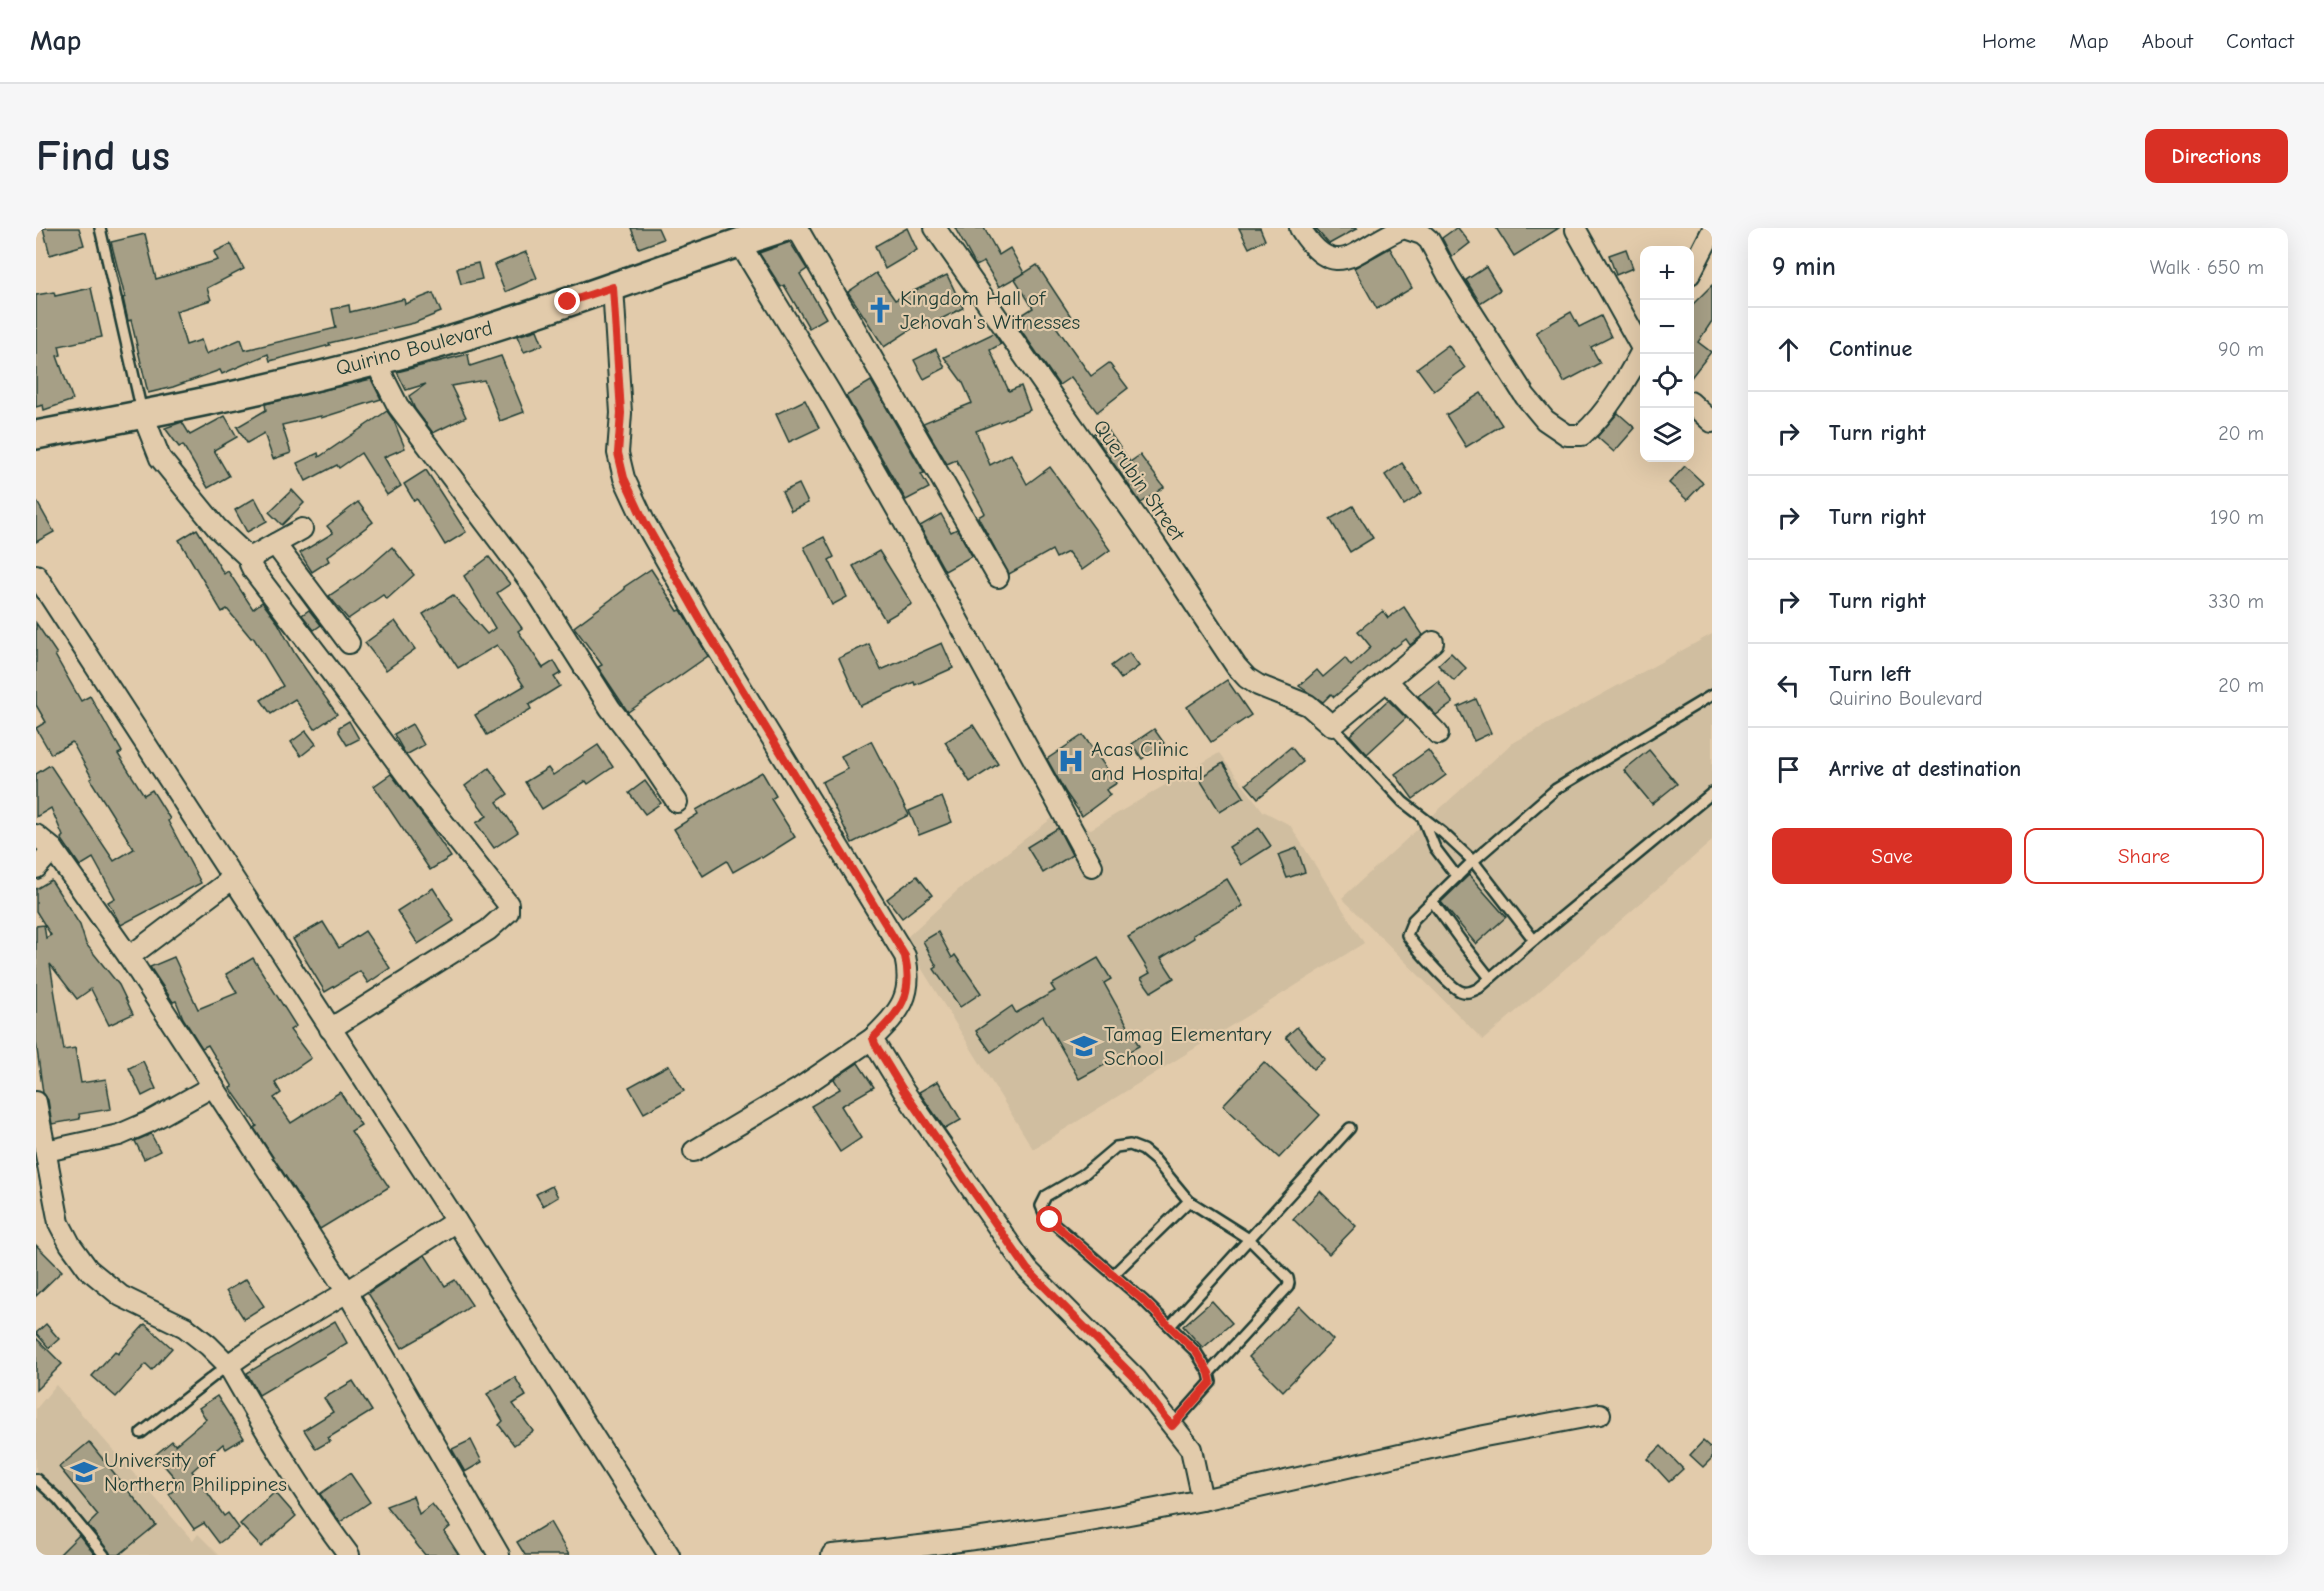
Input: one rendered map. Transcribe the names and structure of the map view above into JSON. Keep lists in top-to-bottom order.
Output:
{
  "streets": {
    "main road": ["Quirino Boulevard"],
    "street": ["Querubin Street"]
  },
  "places": {
    "church": ["Kingdom Hall of Jehovah's Witnesses"],
    "hospital": ["Acas Clinic and Hospital"],
    "school or university": ["Tamag Elementary School", "University of Northern Philippines"]
  },
  "page": {
    "header": "Map",
    "nav": [
      "Home",
      "Map",
      "About",
      "Contact"
    ],
    "buttons": [
      "Directions",
      ["Save", "Share"]
    ],
    "title": "Find us",
    "heading": ["9 min", "Walk · 650 m"],
    "map_buttons": ["+", "−"],
    "list": [
      ["Continue", "90 m"],
      ["Turn right", "20 m"],
      ["Turn right", "190 m"],
      ["Turn right", "330 m"],
      ["Turn left", "Quirino Boulevard", "20 m"],
      "Arrive at destination"
    ]
  }
}
